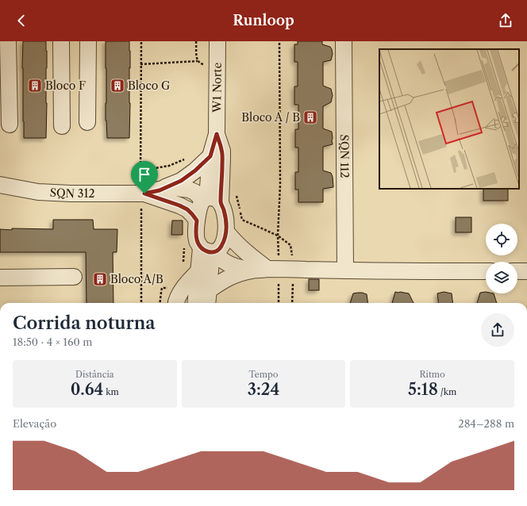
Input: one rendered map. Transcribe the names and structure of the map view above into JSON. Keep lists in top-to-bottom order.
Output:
{
  "streets": {
    "street": ["W1 Norte", "SQN 112", "SQN 312"]
  },
  "crossings": [
    ["W1 Norte", "SQN 312"]
  ],
  "places": {
    "building": [
      "Bloco F",
      "Bloco G",
      "Bloco A / B",
      "Bloco A/B"
    ]
  },
  "page": {
    "header": "Runloop",
    "heading": ["Corrida noturna", "18:50 · 4 × 160 m"],
    "stats": [
      ["Distância", "0.64 km"],
      ["Tempo", "3:24"],
      ["Ritmo", "5:18 /km"]
    ],
    "chart": ["Elevação", "284–288 m"]
  }
}
